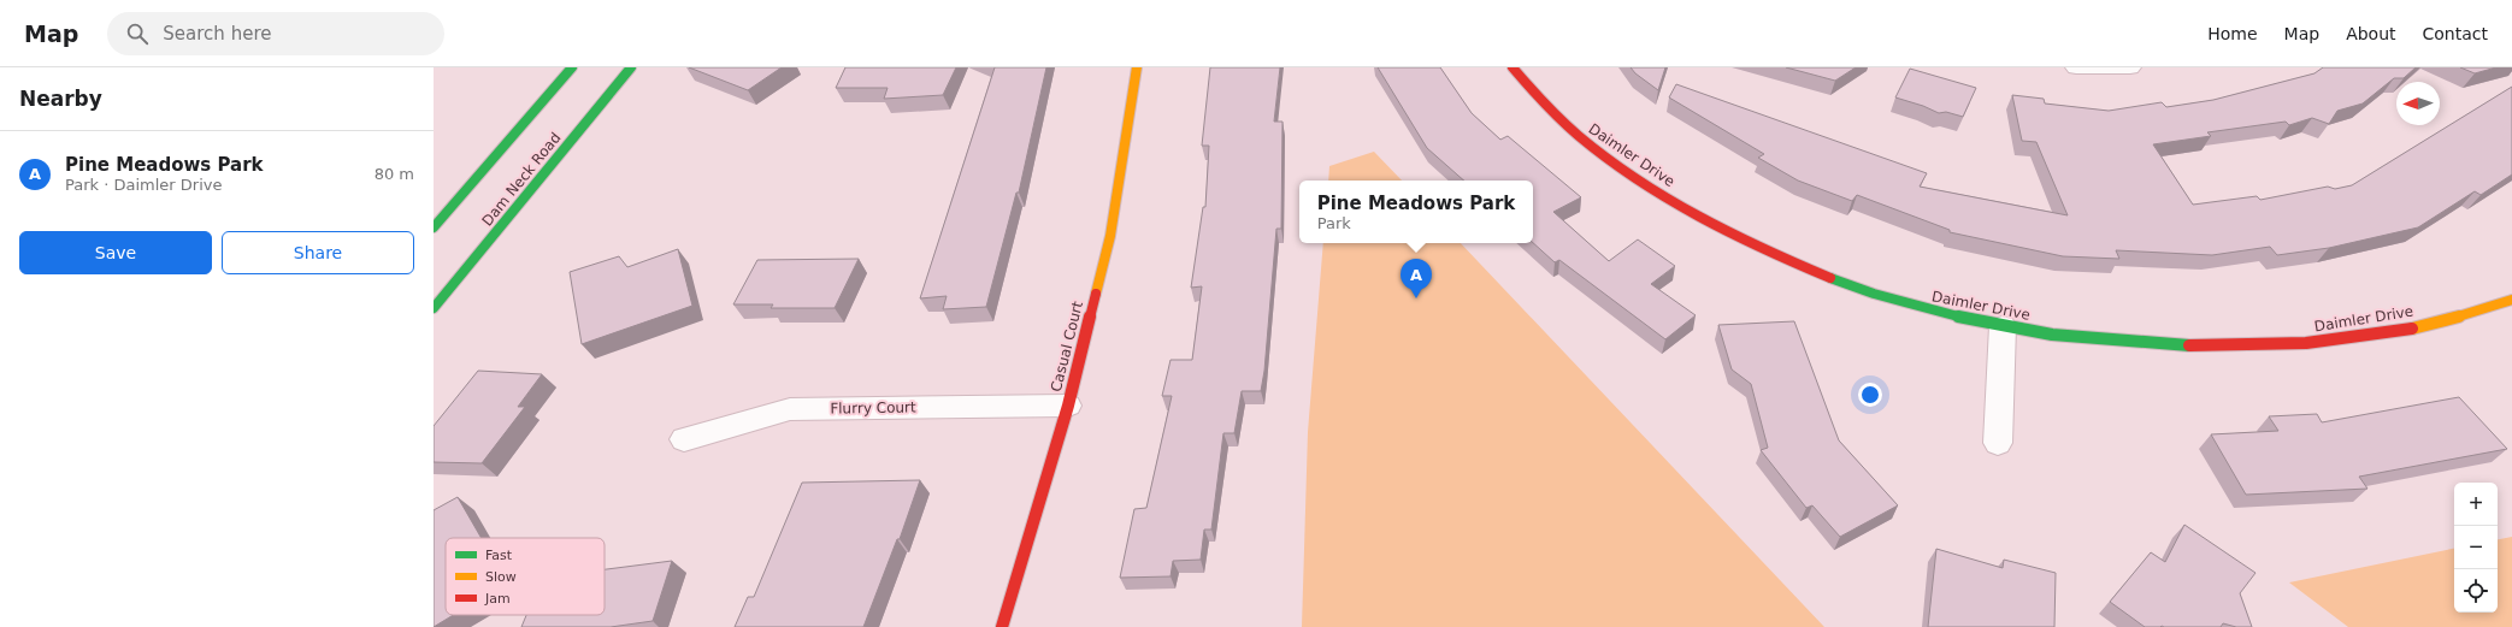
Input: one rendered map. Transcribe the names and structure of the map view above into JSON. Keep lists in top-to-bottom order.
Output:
{
  "streets": {
    "street": [
      "Daimler Drive",
      "Dam Neck Road",
      "Casual Court",
      "Flurry Court"
    ]
  },
  "crossings": [
    ["Casual Court", "Flurry Court"]
  ],
  "legend": ["Fast", "Slow", "Jam"],
  "north": "left",
  "page": {
    "header": "Map",
    "search": "Search here",
    "nav": [
      "Home",
      "Map",
      "About",
      "Contact"
    ],
    "heading": "Nearby",
    "list": [
      {
        "mark": "A",
        "name": "Pine Meadows Park",
        "note": "Park · Daimler Drive",
        "value": "80 m"
      }
    ],
    "popup": ["Pine Meadows Park", "Park"],
    "buttons": ["Save", "Share"],
    "pins": "A",
    "map_buttons": ["+", "−"]
  }
}
